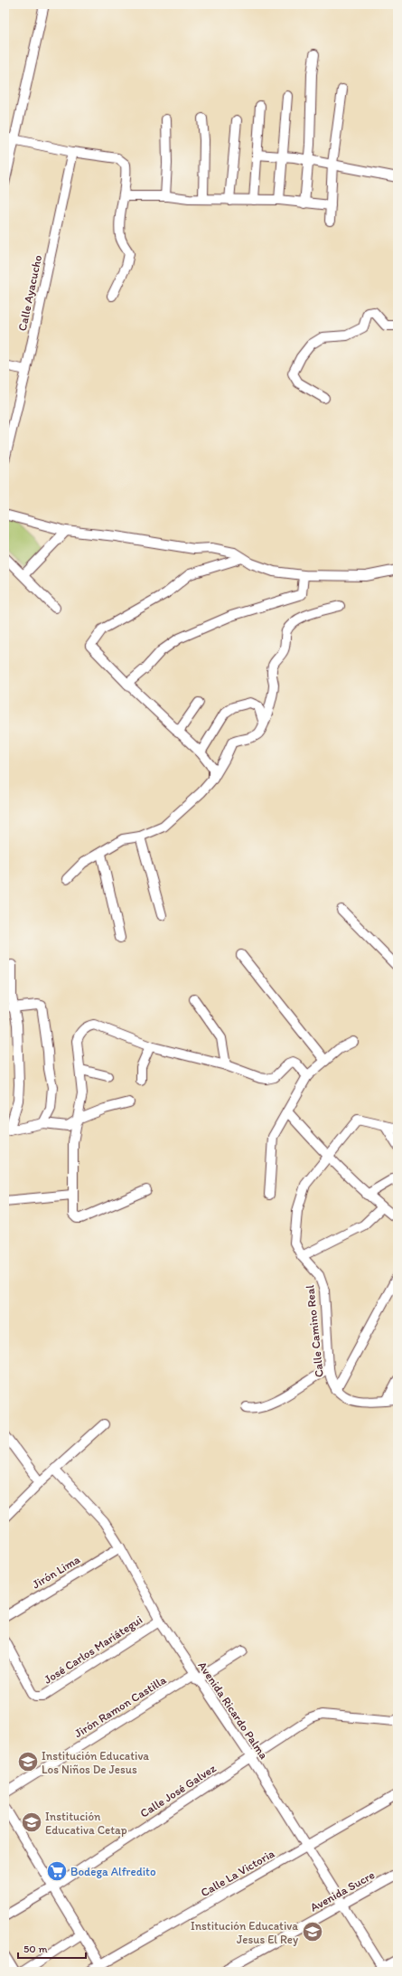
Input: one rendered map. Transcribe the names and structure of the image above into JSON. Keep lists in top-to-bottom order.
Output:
{
  "streets": {
    "street": [
      "Calle Ayacucho",
      "Calle Camino Real",
      "Jirón Lima",
      "José Carlos Mariátegui",
      "Jirón Ramon Castilla",
      "Avenida Ricardo Palma",
      "Calle José Galvez",
      "Calle La Victoria",
      "Avenida Sucre"
    ]
  },
  "crossings": [
    ["Jirón Lima", "Avenida Ricardo Palma"],
    ["José Carlos Mariátegui", "Avenida Ricardo Palma"],
    ["Jirón Ramon Castilla", "Avenida Ricardo Palma"],
    ["Avenida Ricardo Palma", "Calle José Galvez"],
    ["Avenida Ricardo Palma", "Calle La Victoria"],
    ["Avenida Ricardo Palma", "Avenida Sucre"]
  ],
  "places": {
    "school or university": ["Institución Educativa Los Niños De Jesus", "Institución Educativa Cetap", "Institución Educativa Jesus El Rey"],
    "supermarket": ["Bodega Alfredito"]
  },
  "scale_bar": "50 m"
}
